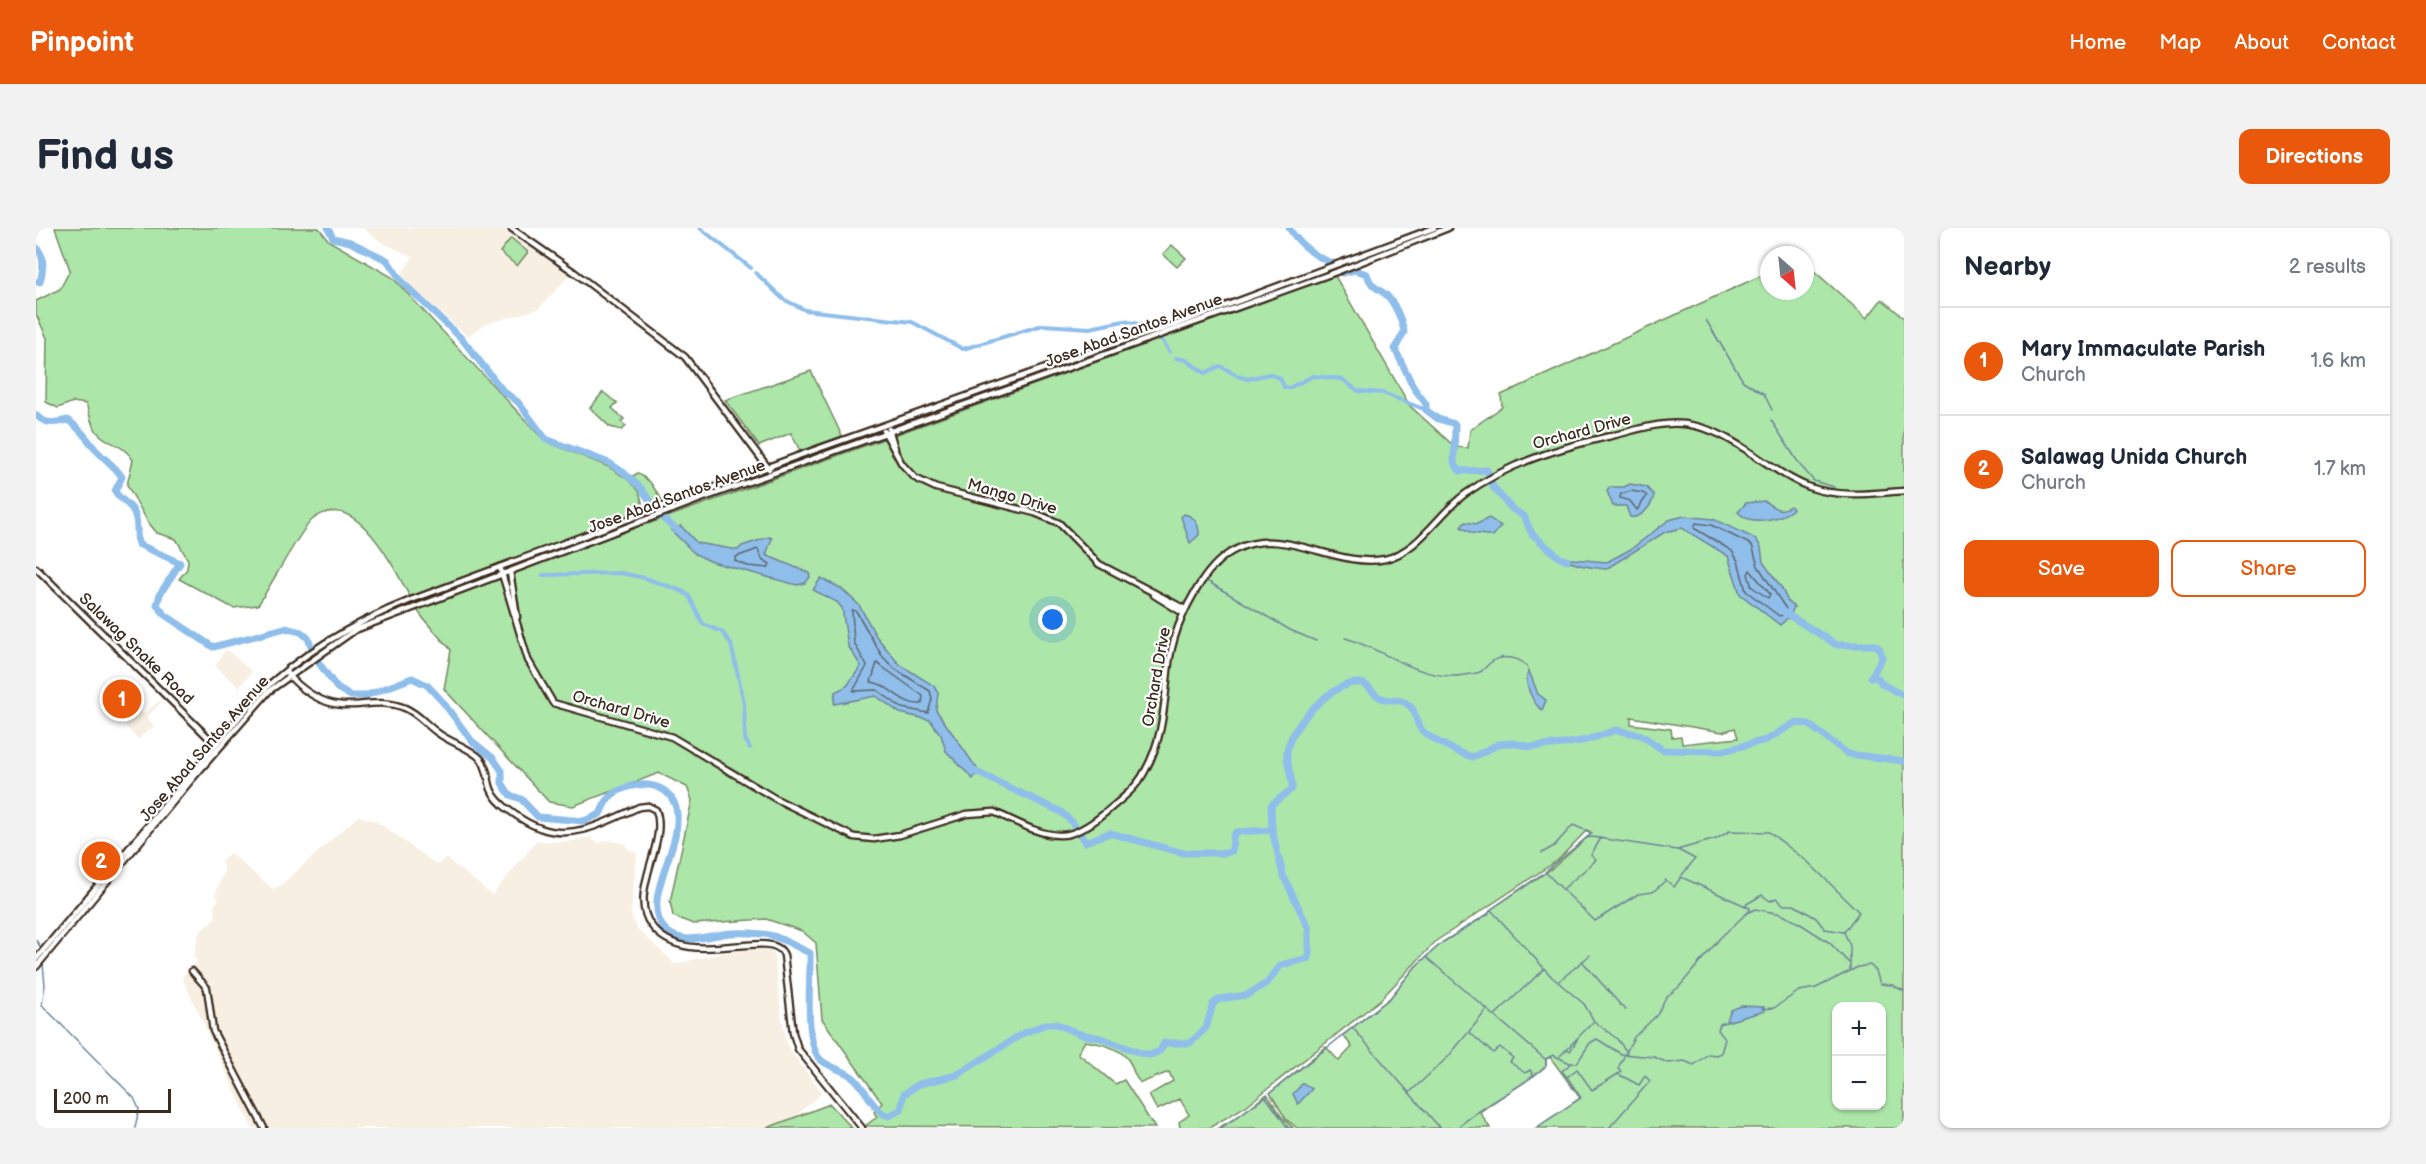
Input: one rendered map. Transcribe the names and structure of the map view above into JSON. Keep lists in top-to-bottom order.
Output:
{
  "streets": {
    "street": [
      "Jose Abad Santos Avenue",
      "Orchard Drive",
      "Mango Drive",
      "Salawag Snake Road"
    ]
  },
  "crossings": [
    ["Jose Abad Santos Avenue", "Orchard Drive"],
    ["Jose Abad Santos Avenue", "Mango Drive"],
    ["Jose Abad Santos Avenue", "Salawag Snake Road"],
    ["Orchard Drive", "Mango Drive"]
  ],
  "scale_bar": "200 m",
  "north": "bottom right",
  "page": {
    "header": "Pinpoint",
    "nav": [
      "Home",
      "Map",
      "About",
      "Contact"
    ],
    "buttons": [
      "Directions",
      ["Save", "Share"]
    ],
    "title": "Find us",
    "heading": ["Nearby", "2 results"],
    "list": [
      {
        "mark": "1",
        "name": "Mary Immaculate Parish",
        "note": "Church",
        "value": "1.6 km"
      },
      {
        "mark": "2",
        "name": "Salawag Unida Church",
        "note": "Church",
        "value": "1.7 km"
      }
    ],
    "pins": ["1", "2"],
    "map_buttons": ["+", "−"],
    "scale": "200 m"
  }
}
